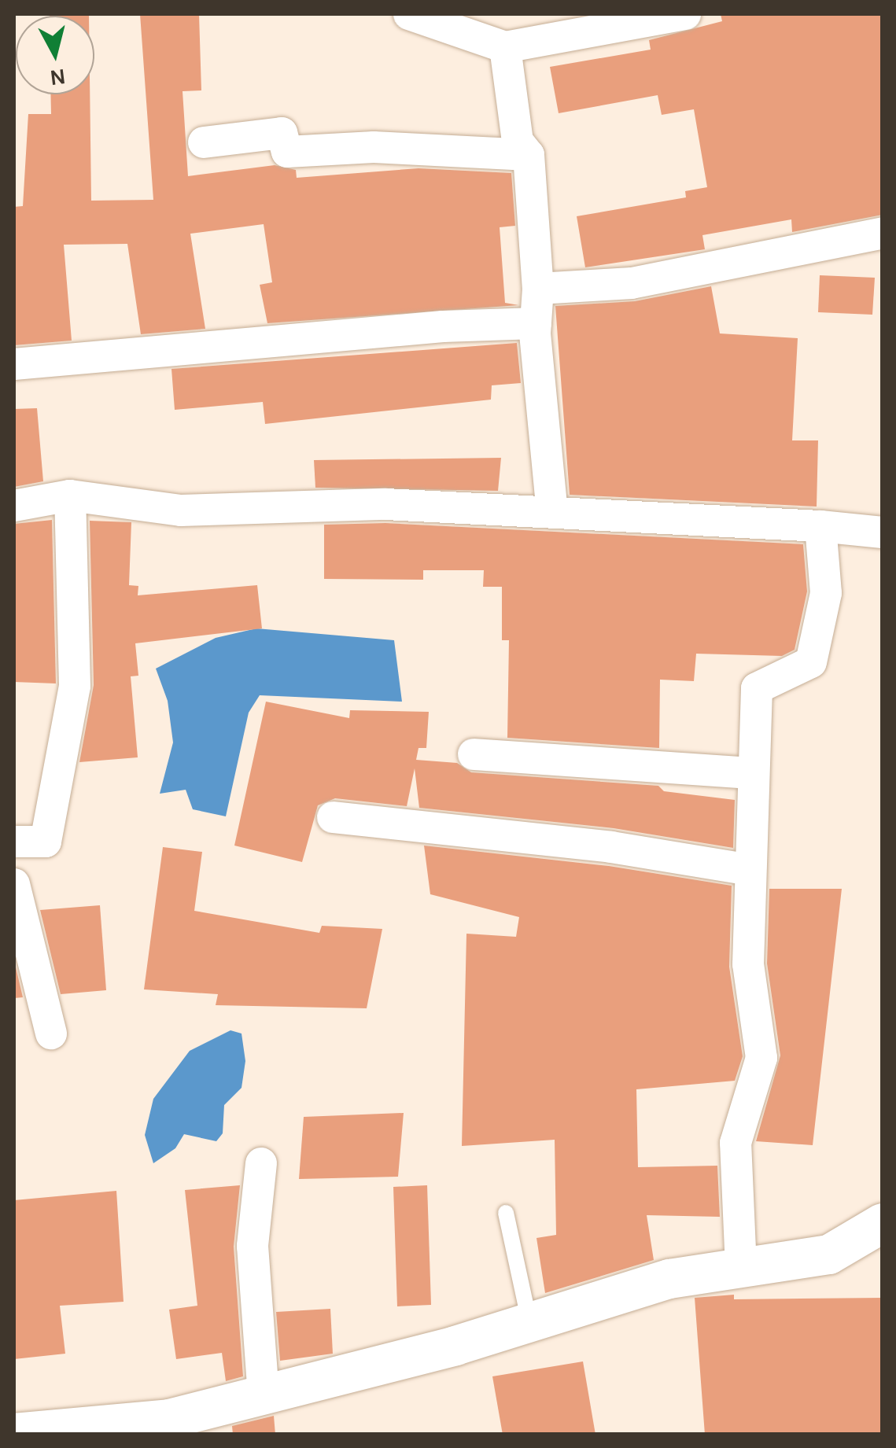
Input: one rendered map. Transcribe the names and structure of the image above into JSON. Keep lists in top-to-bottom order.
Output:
{
  "north": "bottom"
}
